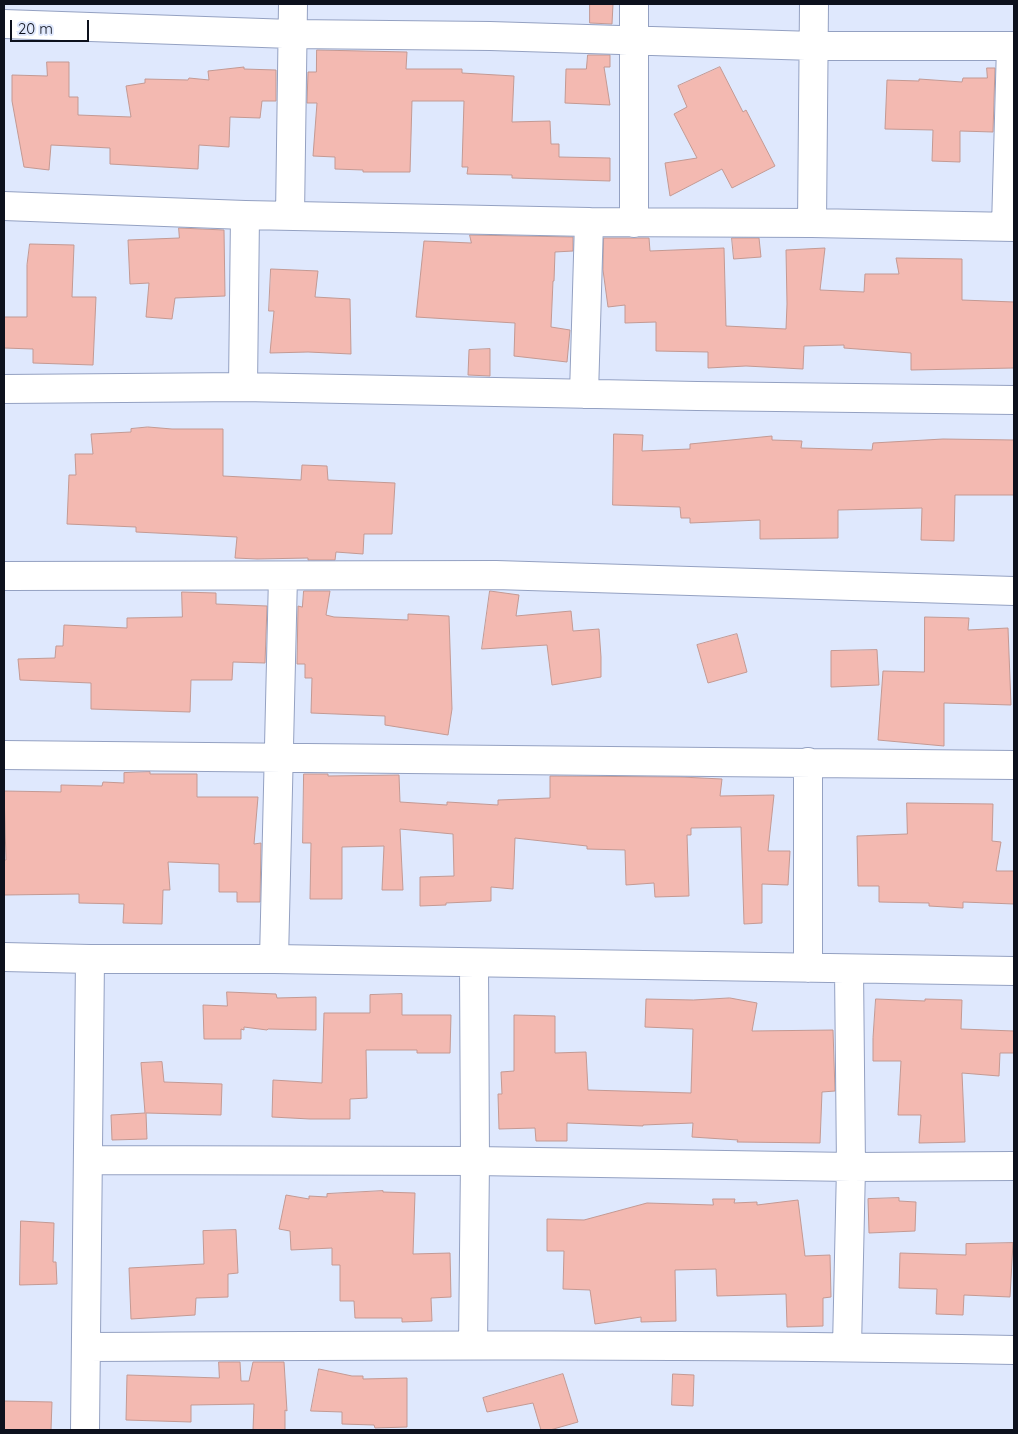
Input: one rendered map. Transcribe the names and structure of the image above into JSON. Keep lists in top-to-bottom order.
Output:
{
  "scale_bar": "20 m"
}
